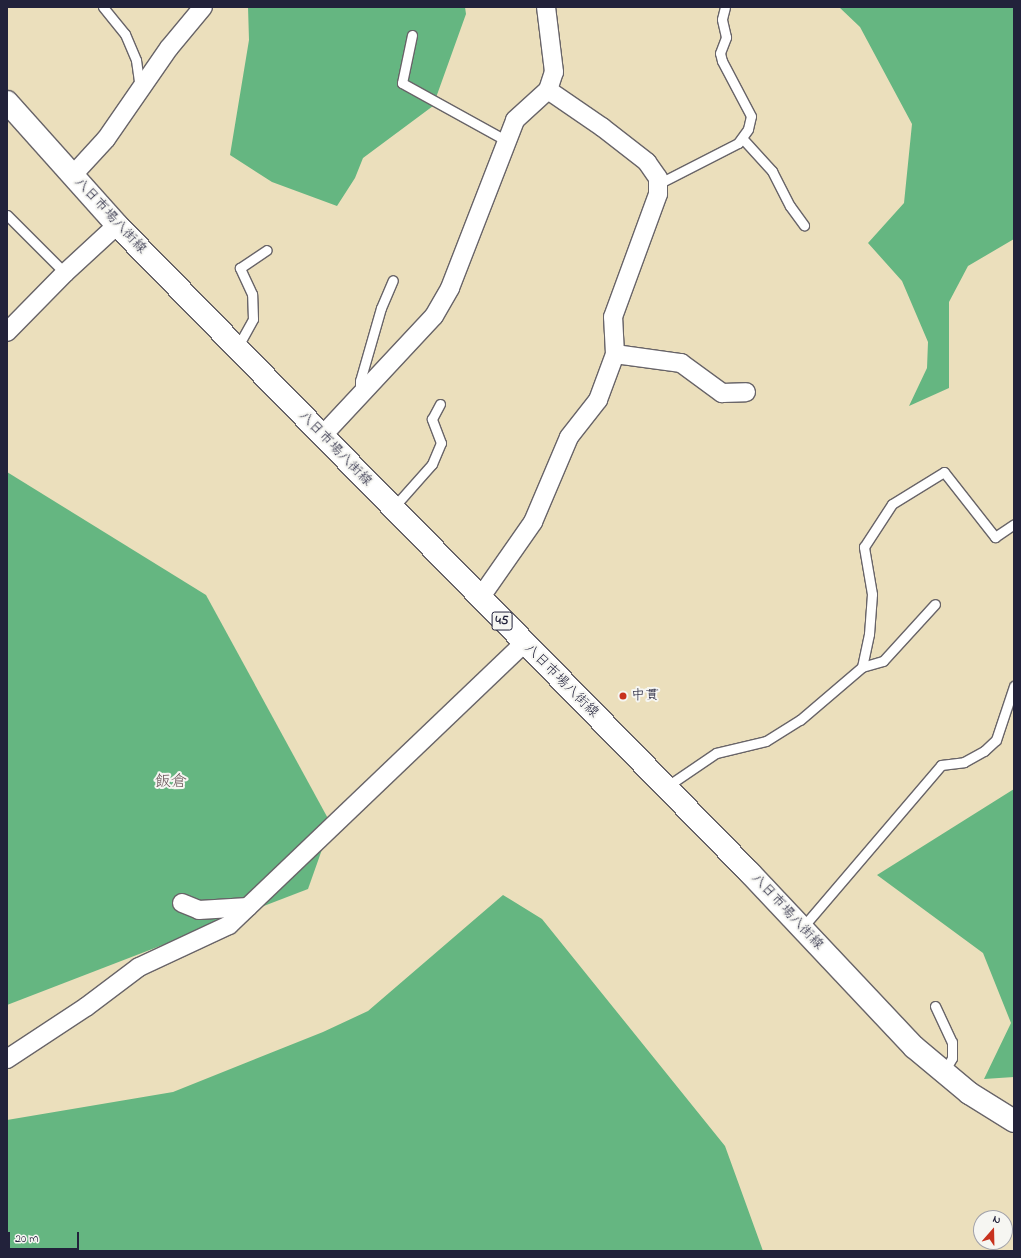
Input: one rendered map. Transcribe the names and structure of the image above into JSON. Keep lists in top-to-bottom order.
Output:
{
  "streets": {
    "main road": ["八日市場八街線", "45"]
  },
  "districts": ["飯倉"],
  "places": ["中貫"],
  "scale_bar": "20 m",
  "north": "top"
}
